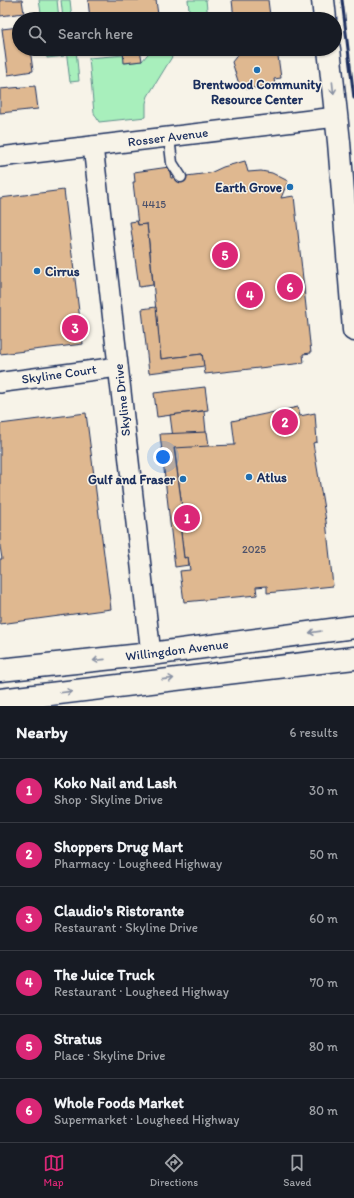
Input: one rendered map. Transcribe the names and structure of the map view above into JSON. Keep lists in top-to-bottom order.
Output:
{
  "streets": {
    "main road": ["Willingdon Avenue"],
    "street": ["Rosser Avenue", "Skyline Court", "Skyline Drive"]
  },
  "crossings": [
    ["Rosser Avenue", "Skyline Drive"],
    ["Skyline Court", "Skyline Drive"],
    ["Skyline Drive", "Willingdon Avenue"]
  ],
  "places": [
    "Brentwood Community Resource Center",
    "Earth Grove",
    "Cirrus",
    "Atlus",
    "Gulf and Fraser"
  ],
  "house_numbers": ["4415", "2025"],
  "page": {
    "search": "Search here",
    "pins": [
      "5",
      "6",
      "4",
      "3",
      "2",
      "1"
    ],
    "heading": ["Nearby", "6 results"],
    "list": [
      {
        "mark": "1",
        "name": "Koko Nail and Lash",
        "note": "Shop · Skyline Drive",
        "value": "30 m"
      },
      {
        "mark": "2",
        "name": "Shoppers Drug Mart",
        "note": "Pharmacy · Lougheed Highway",
        "value": "50 m"
      },
      {
        "mark": "3",
        "name": "Claudio's Ristorante",
        "note": "Restaurant · Skyline Drive",
        "value": "60 m"
      },
      {
        "mark": "4",
        "name": "The Juice Truck",
        "note": "Restaurant · Lougheed Highway",
        "value": "70 m"
      },
      {
        "mark": "5",
        "name": "Stratus",
        "note": "Place · Skyline Drive",
        "value": "80 m"
      },
      {
        "mark": "6",
        "name": "Whole Foods Market",
        "note": "Supermarket · Lougheed Highway",
        "value": "80 m"
      }
    ],
    "nav": ["Map", "Directions", "Saved"]
  }
}
